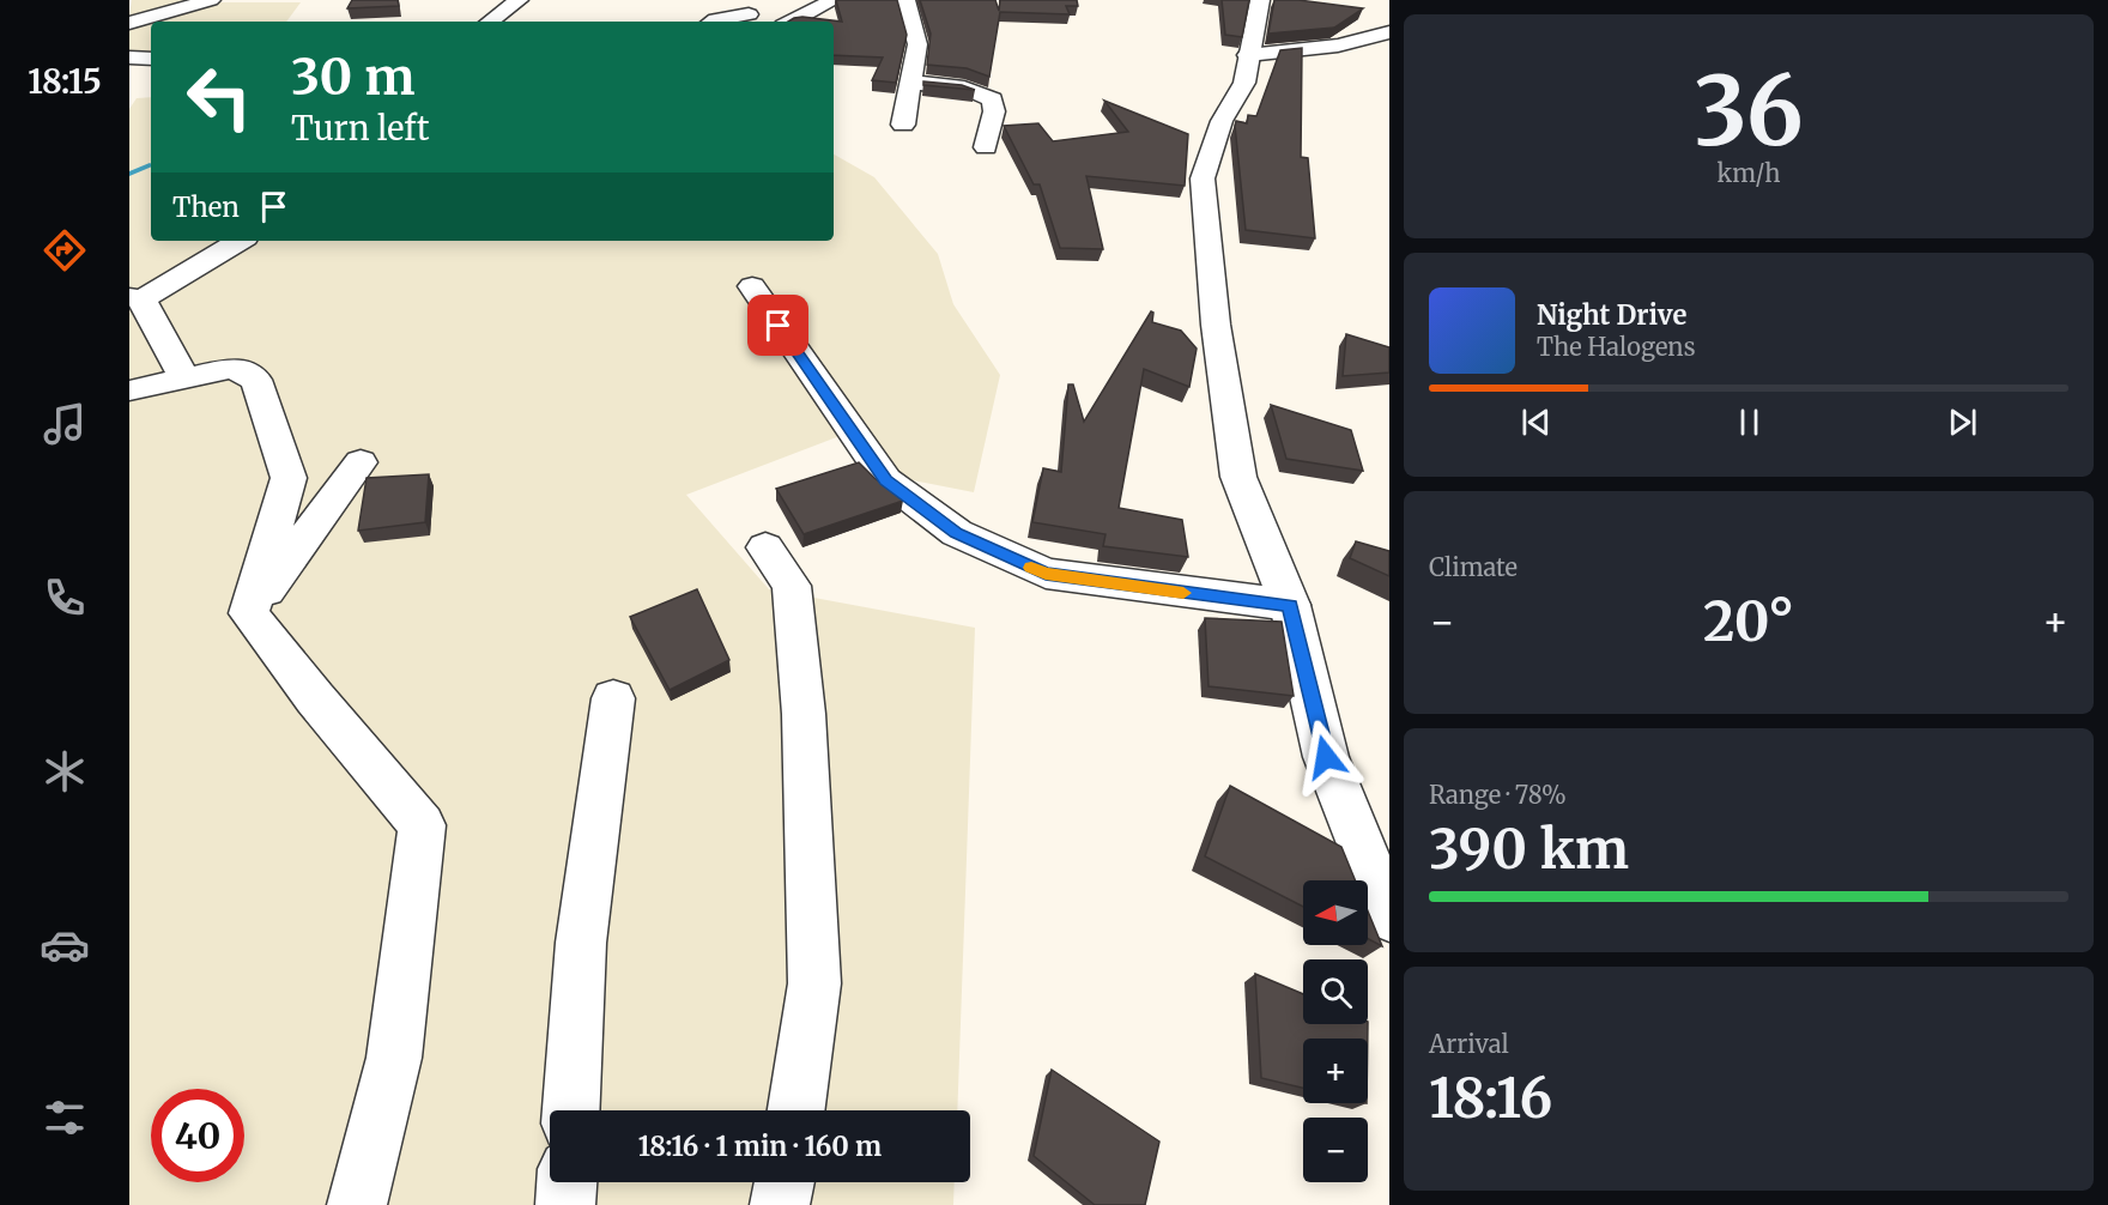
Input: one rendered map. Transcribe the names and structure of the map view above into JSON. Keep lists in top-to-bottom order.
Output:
{
  "north": "left",
  "page": {
    "tabs": "18:15",
    "tile": [
      ["36", "km/h"],
      "Climate",
      ["Range · 78%", "390 km"],
      ["Arrival", "18:16"]
    ],
    "turn": ["30 m", "Turn left"],
    "then": "Then",
    "song": ["Night Drive", "The Halogens"],
    "heat": ["−", "20°", "+"],
    "map_buttons": ["+", "−"],
    "limit": "40",
    "trip": "18:16 · 1 min · 160 m"
  }
}
